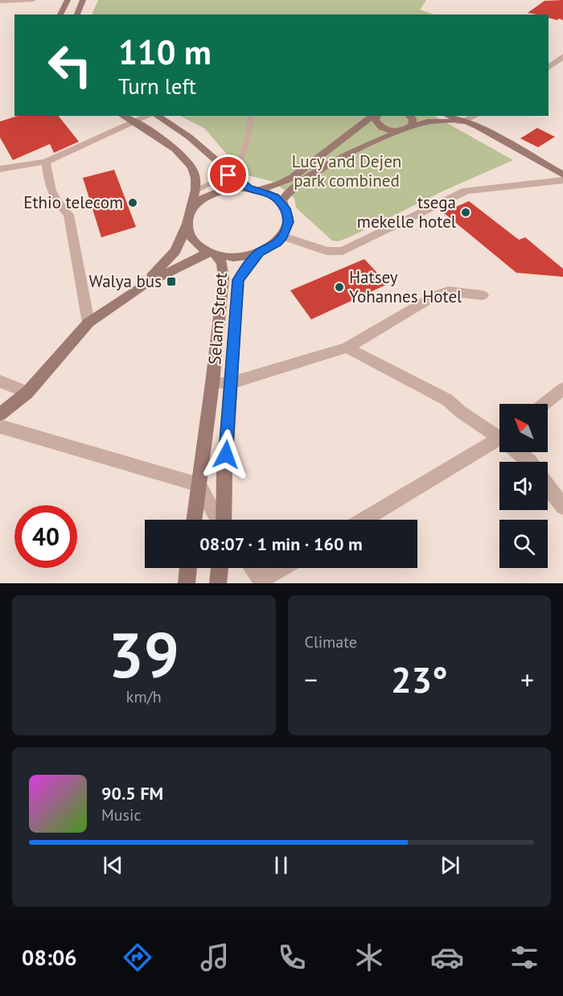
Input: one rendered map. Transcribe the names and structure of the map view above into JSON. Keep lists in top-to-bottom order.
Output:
{
  "streets": {
    "street": ["Selam Street"]
  },
  "parks": ["Lucy and Dejen park combined"],
  "places": {
    "other": ["Ethio telecom", "tsega mekelle hotel", "Hatsey Yohannes Hotel"],
    "transit": ["Walya bus"]
  },
  "north": "top left",
  "page": {
    "turn": ["110 m", "Turn left"],
    "limit": "40",
    "trip": "08:07 · 1 min · 160 m",
    "tile": [
      ["39", "km/h"],
      "Climate"
    ],
    "heat": ["−", "23°", "+"],
    "song": ["90.5 FM", "Music"],
    "tabs": "08:06"
  }
}
